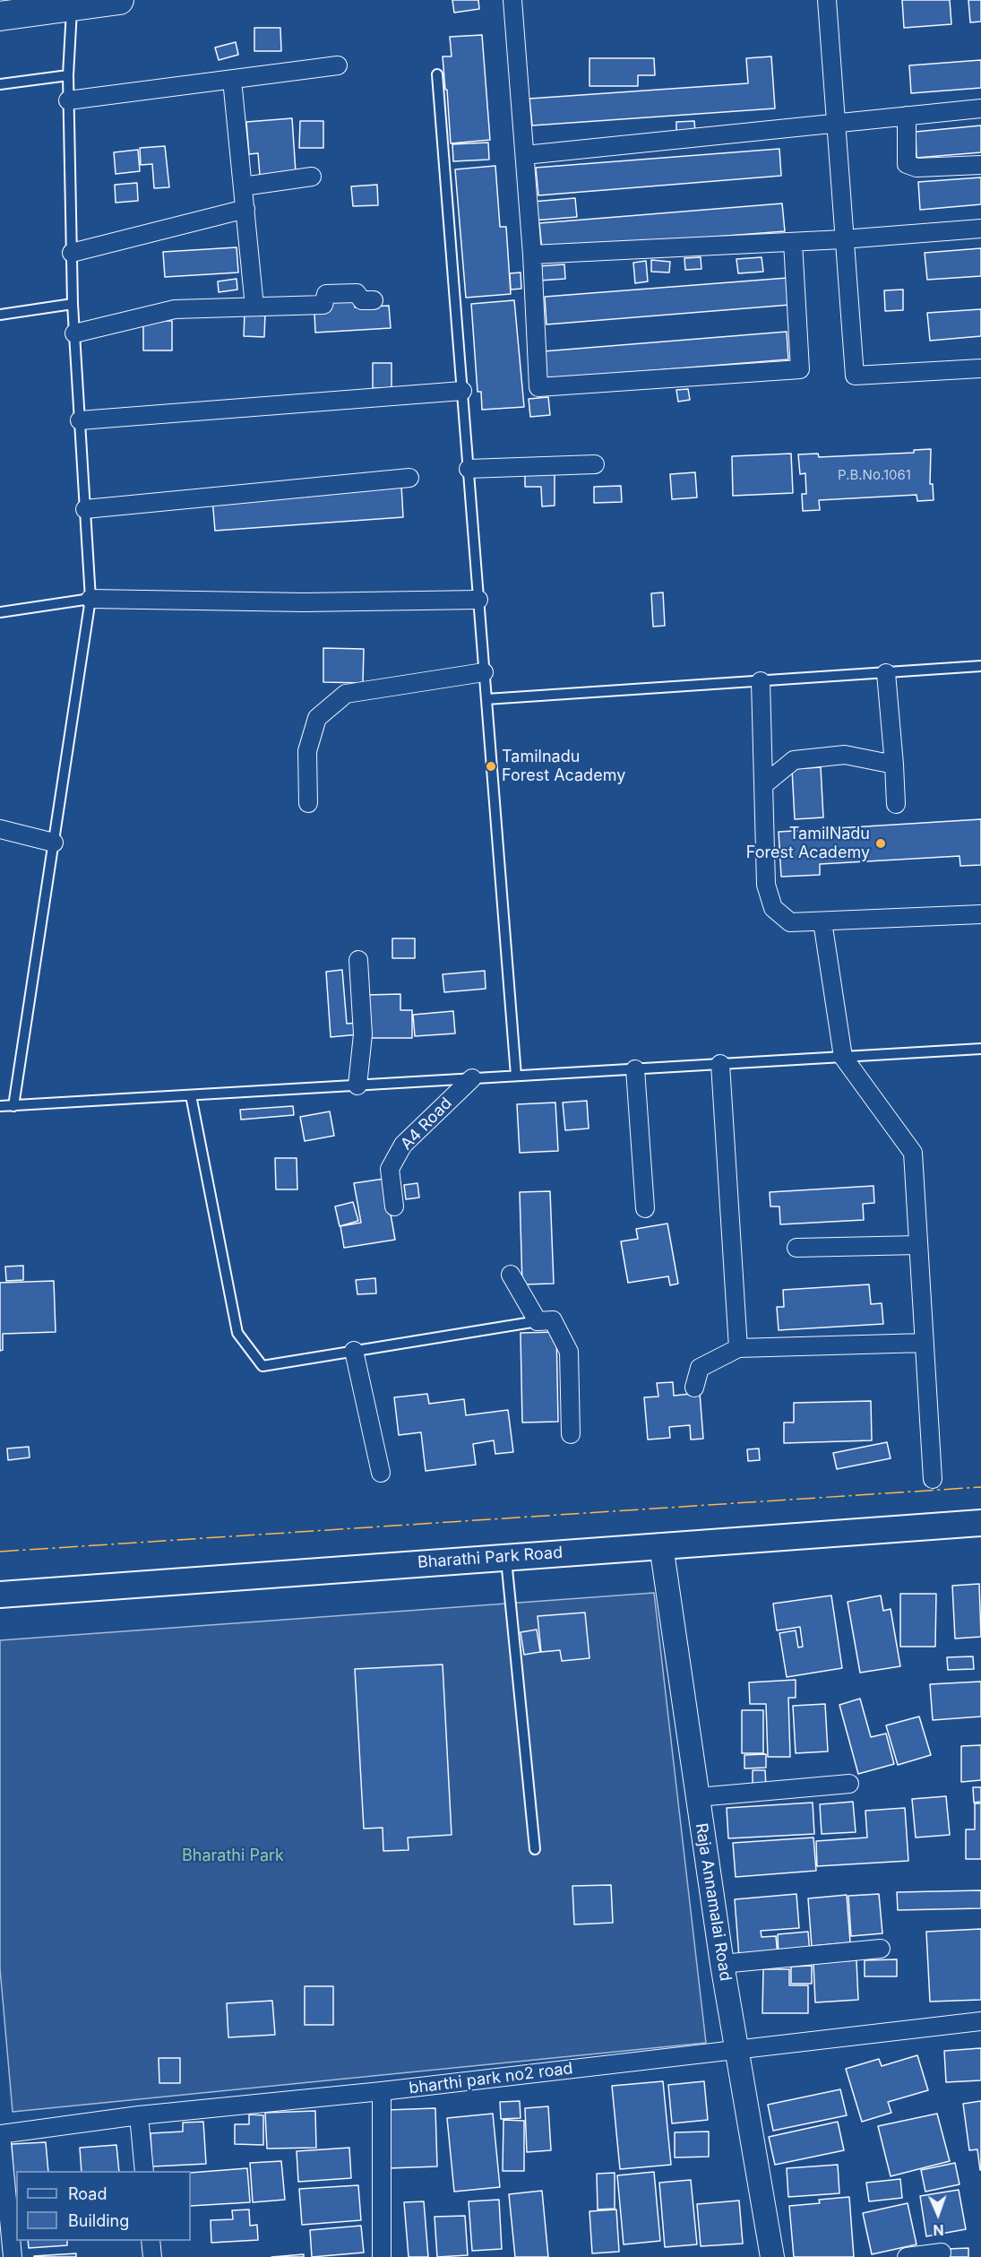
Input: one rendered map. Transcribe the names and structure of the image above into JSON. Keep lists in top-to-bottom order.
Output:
{
  "streets": {
    "main road": ["Bharathi Park Road"],
    "street": ["A4 Road", "Raja Annamalai Road", "bharthi park no2 road"]
  },
  "crossings": [
    ["Bharathi Park Road", "Raja Annamalai Road"],
    ["Raja Annamalai Road", "bharthi park no2 road"]
  ],
  "parks": ["Bharathi Park"],
  "places": ["Tamilnadu Forest Academy", "TamilNadu Forest Academy"],
  "house_numbers": ["P.B.No.1061"],
  "legend": ["Road", "Building"],
  "north": "bottom"
}
